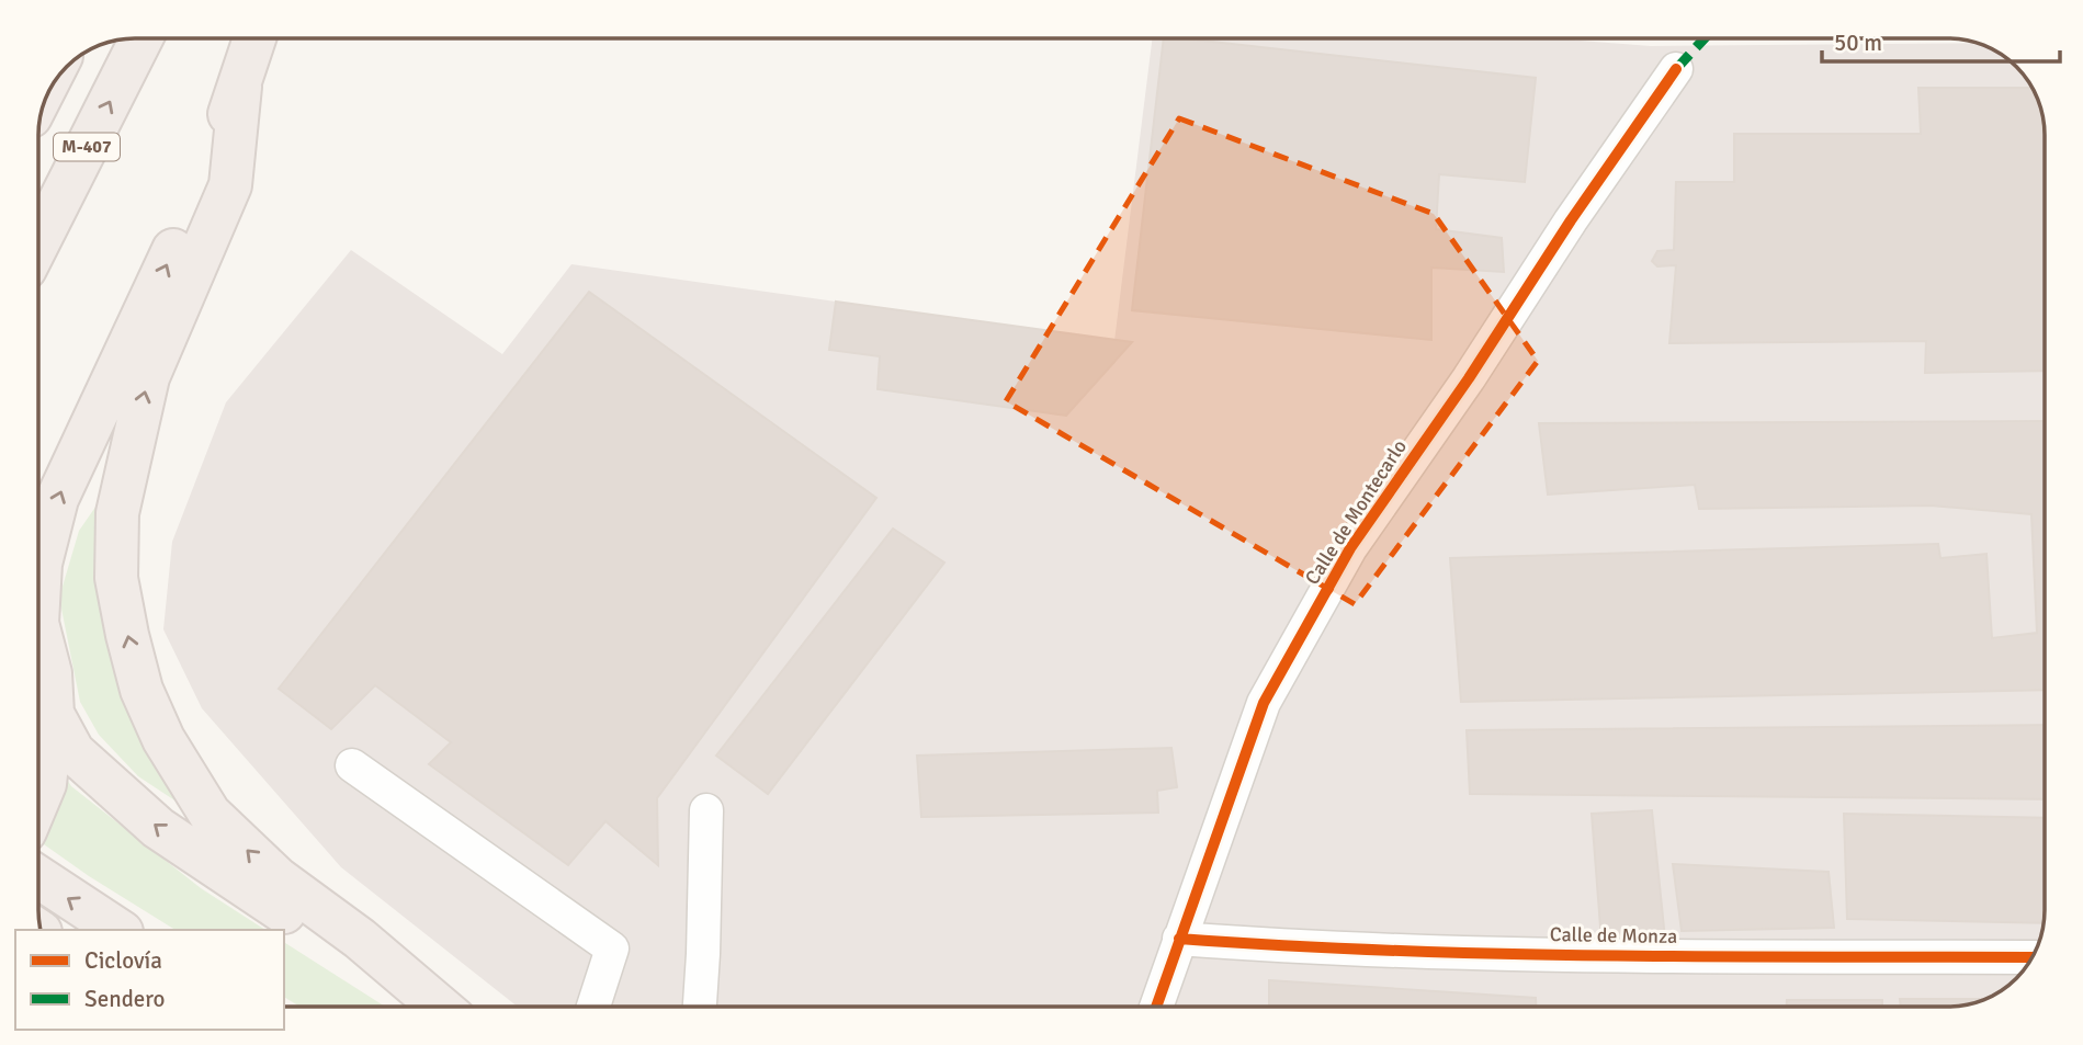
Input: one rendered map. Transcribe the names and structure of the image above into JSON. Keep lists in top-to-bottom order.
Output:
{
  "streets": {
    "highway": ["M-407"],
    "street": ["Calle de Montecarlo", "Calle de Monza"]
  },
  "crossings": [
    ["Calle de Montecarlo", "Calle de Monza"]
  ],
  "legend": ["Ciclovía", "Sendero"],
  "scale_bar": "50 m"
}
